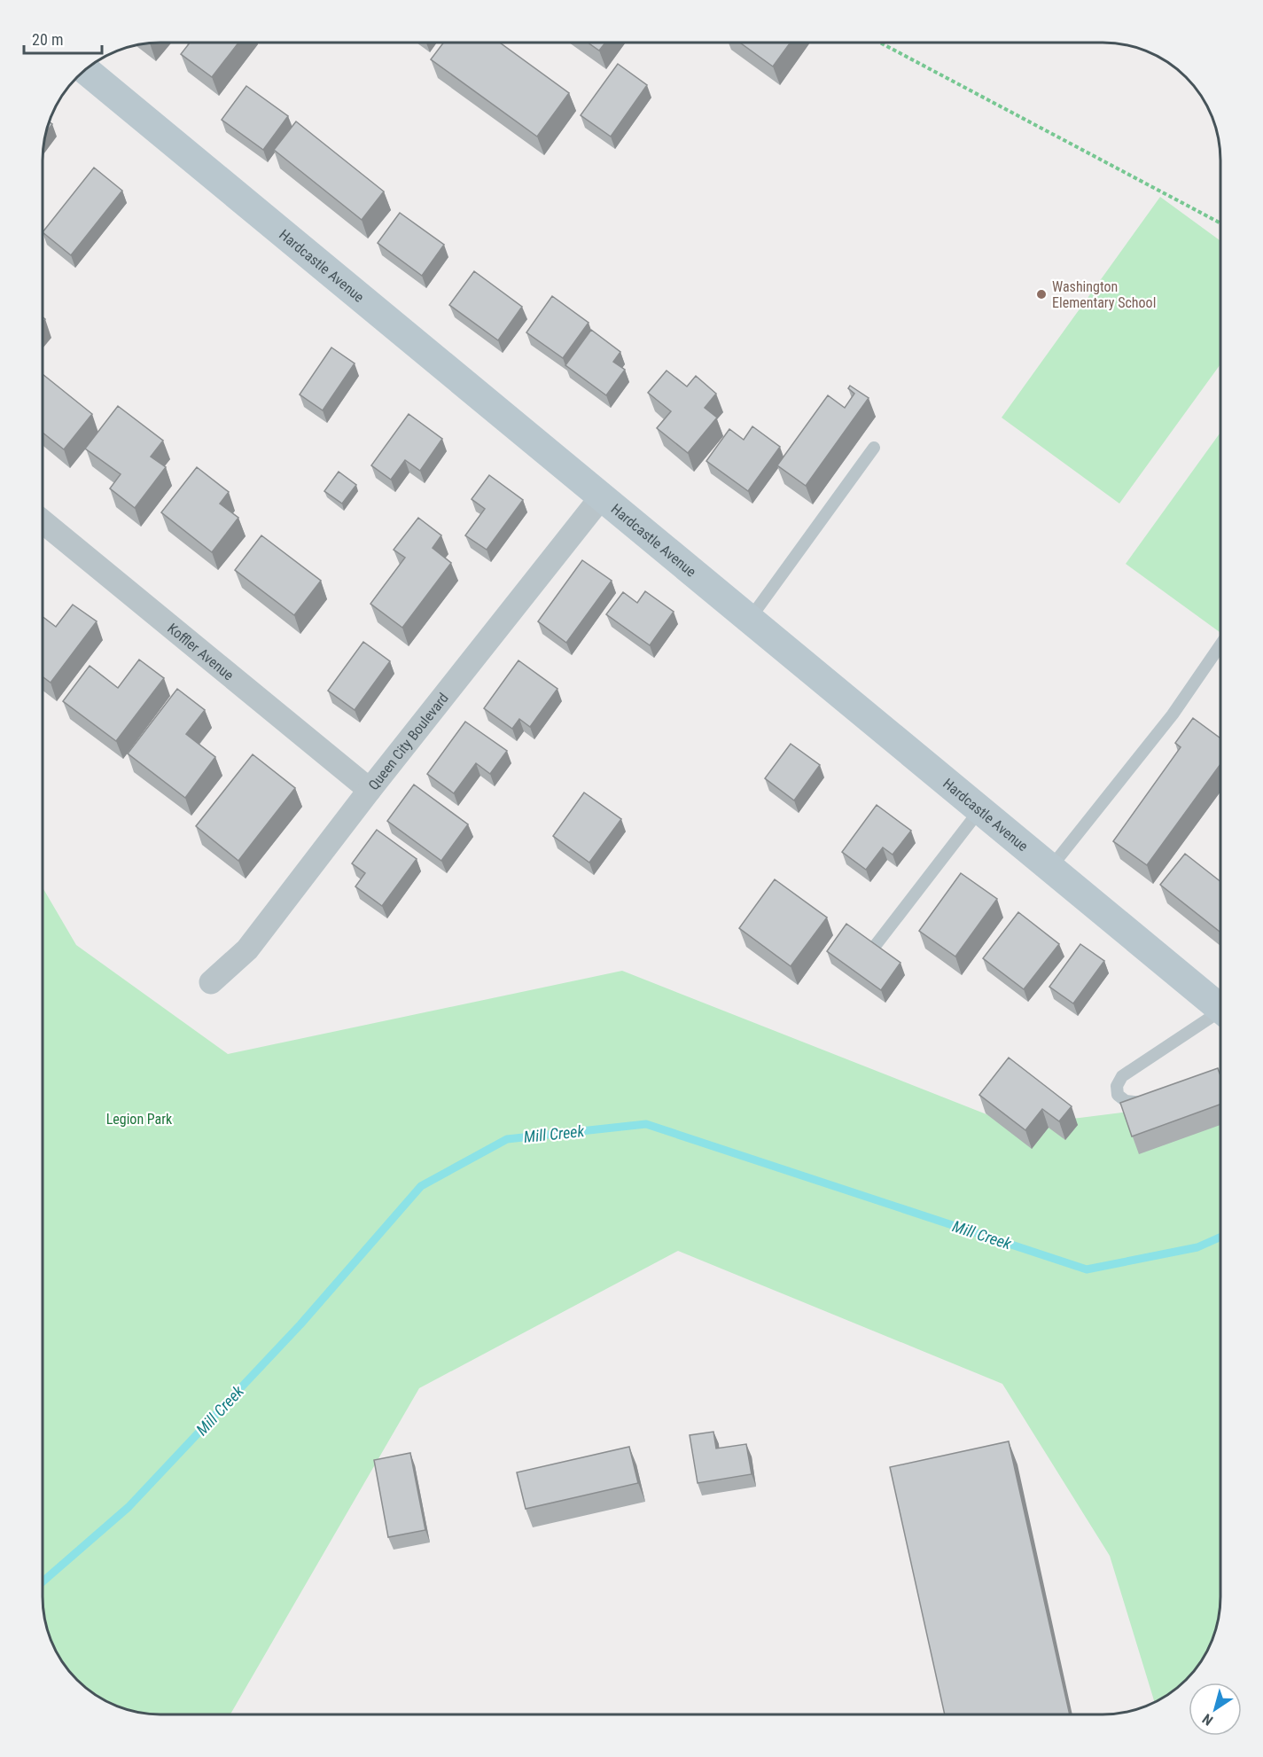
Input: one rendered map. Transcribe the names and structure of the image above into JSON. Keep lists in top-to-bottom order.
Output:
{
  "streets": {
    "street": ["Hardcastle Avenue", "Koffler Avenue", "Queen City Boulevard"]
  },
  "crossings": [
    ["Hardcastle Avenue", "Queen City Boulevard"],
    ["Koffler Avenue", "Queen City Boulevard"]
  ],
  "water": ["Mill Creek"],
  "parks": ["Legion Park"],
  "places": ["Washington Elementary School"],
  "scale_bar": "20 m",
  "north": "bottom left"
}
